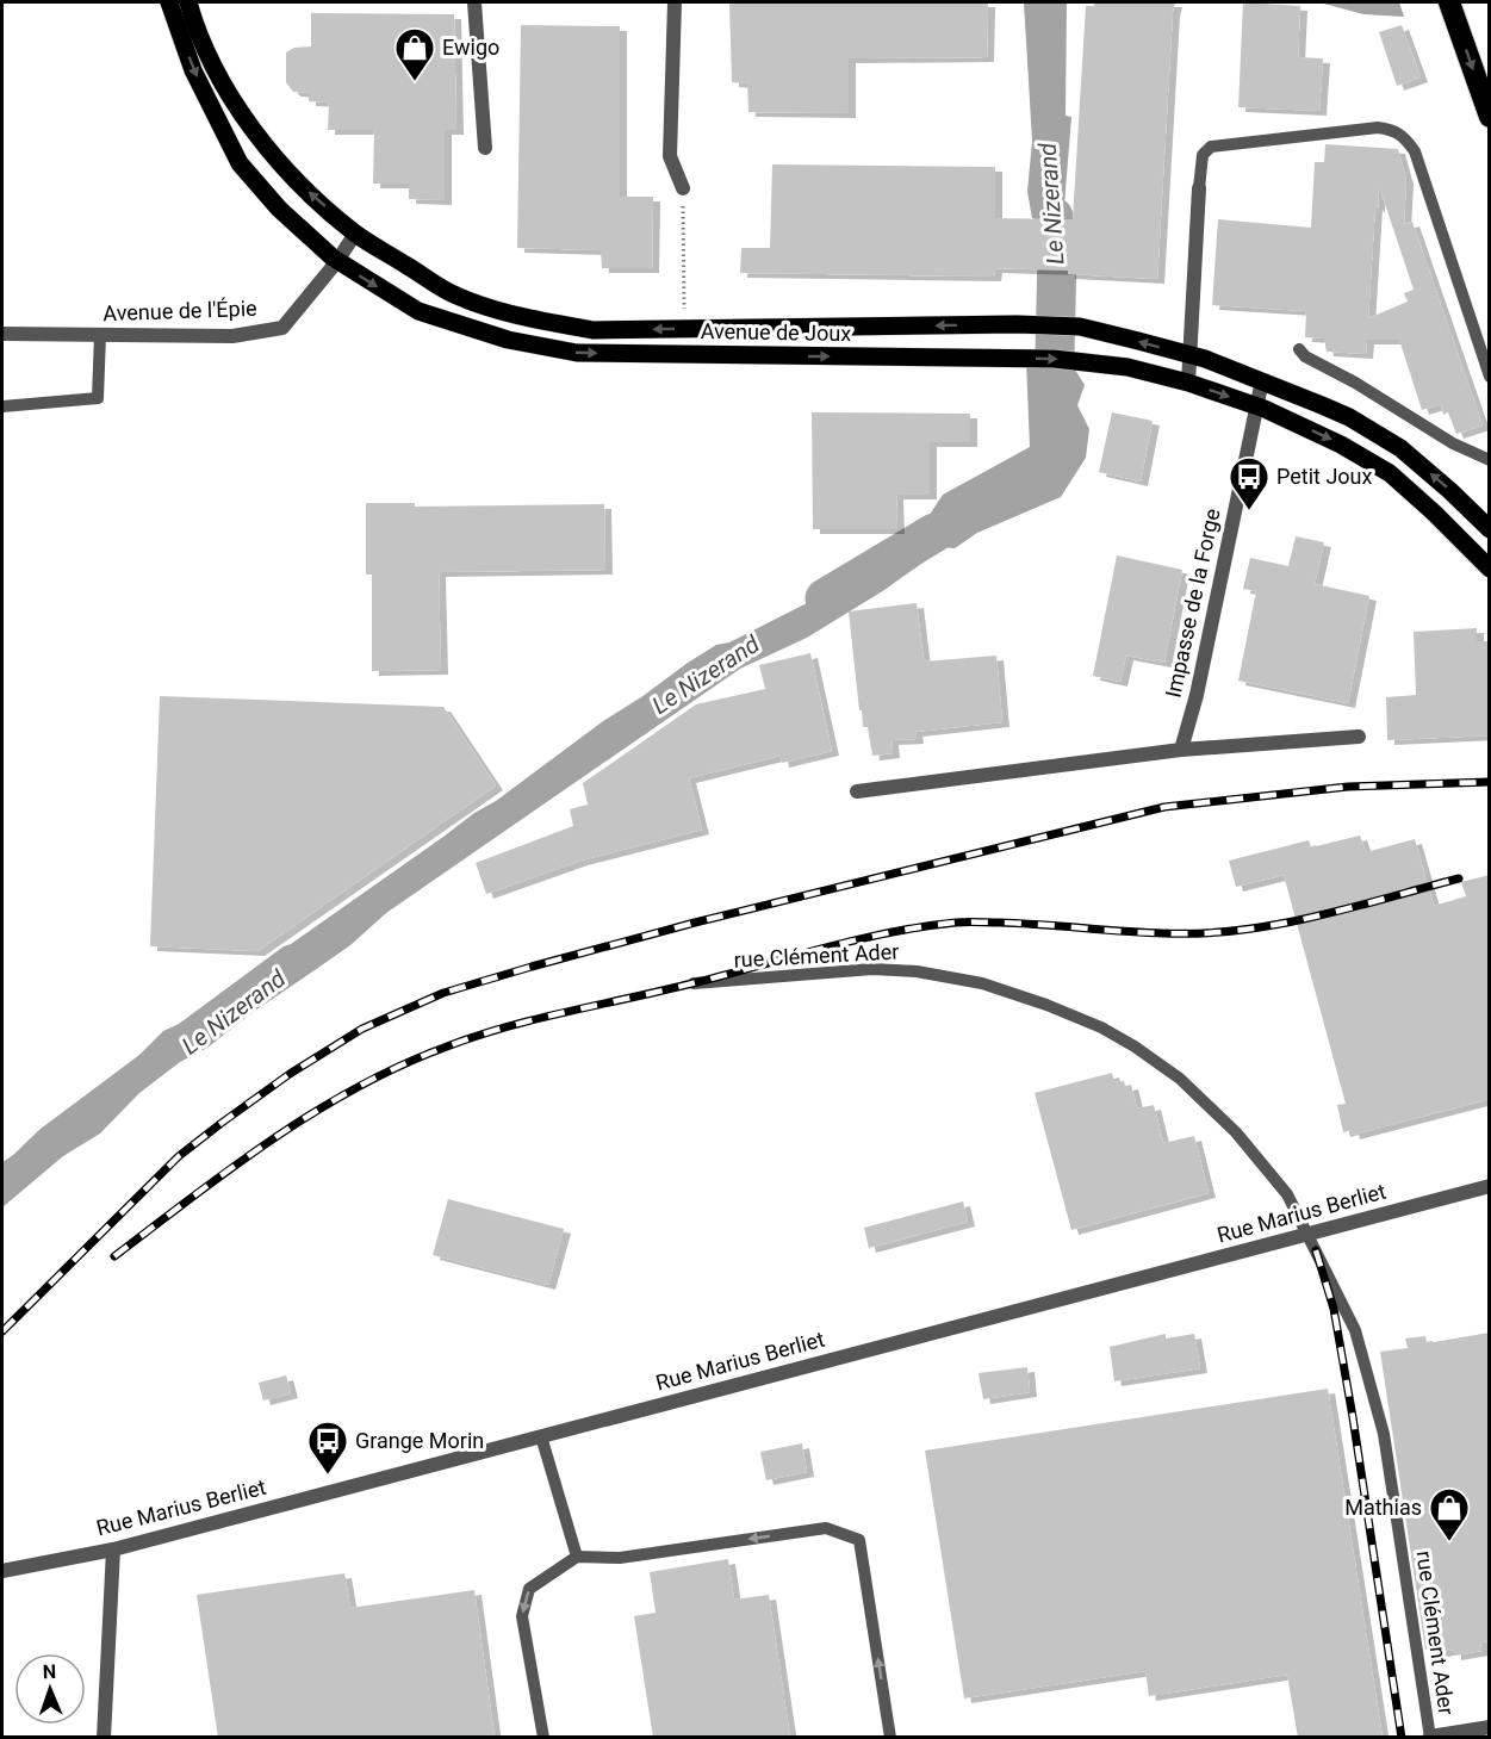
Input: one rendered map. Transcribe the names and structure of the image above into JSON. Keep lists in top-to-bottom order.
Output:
{
  "streets": {
    "main road": ["Avenue de Joux"],
    "street": ["Avenue de l'Épie", "Impasse de la Forge", "Rue Marius Berliet"],
    "lane": ["rue Clément Ader"]
  },
  "crossings": [
    ["Avenue de l'Épie", "Avenue de Joux"],
    ["Avenue de Joux", "Impasse de la Forge"],
    ["rue Clément Ader", "Rue Marius Berliet"]
  ],
  "water": ["Le Nizerand"],
  "places": {
    "shop": ["Ewigo", "Mathias"],
    "bus stop": ["Petit Joux", "Grange Morin"]
  },
  "north": "top"
}
